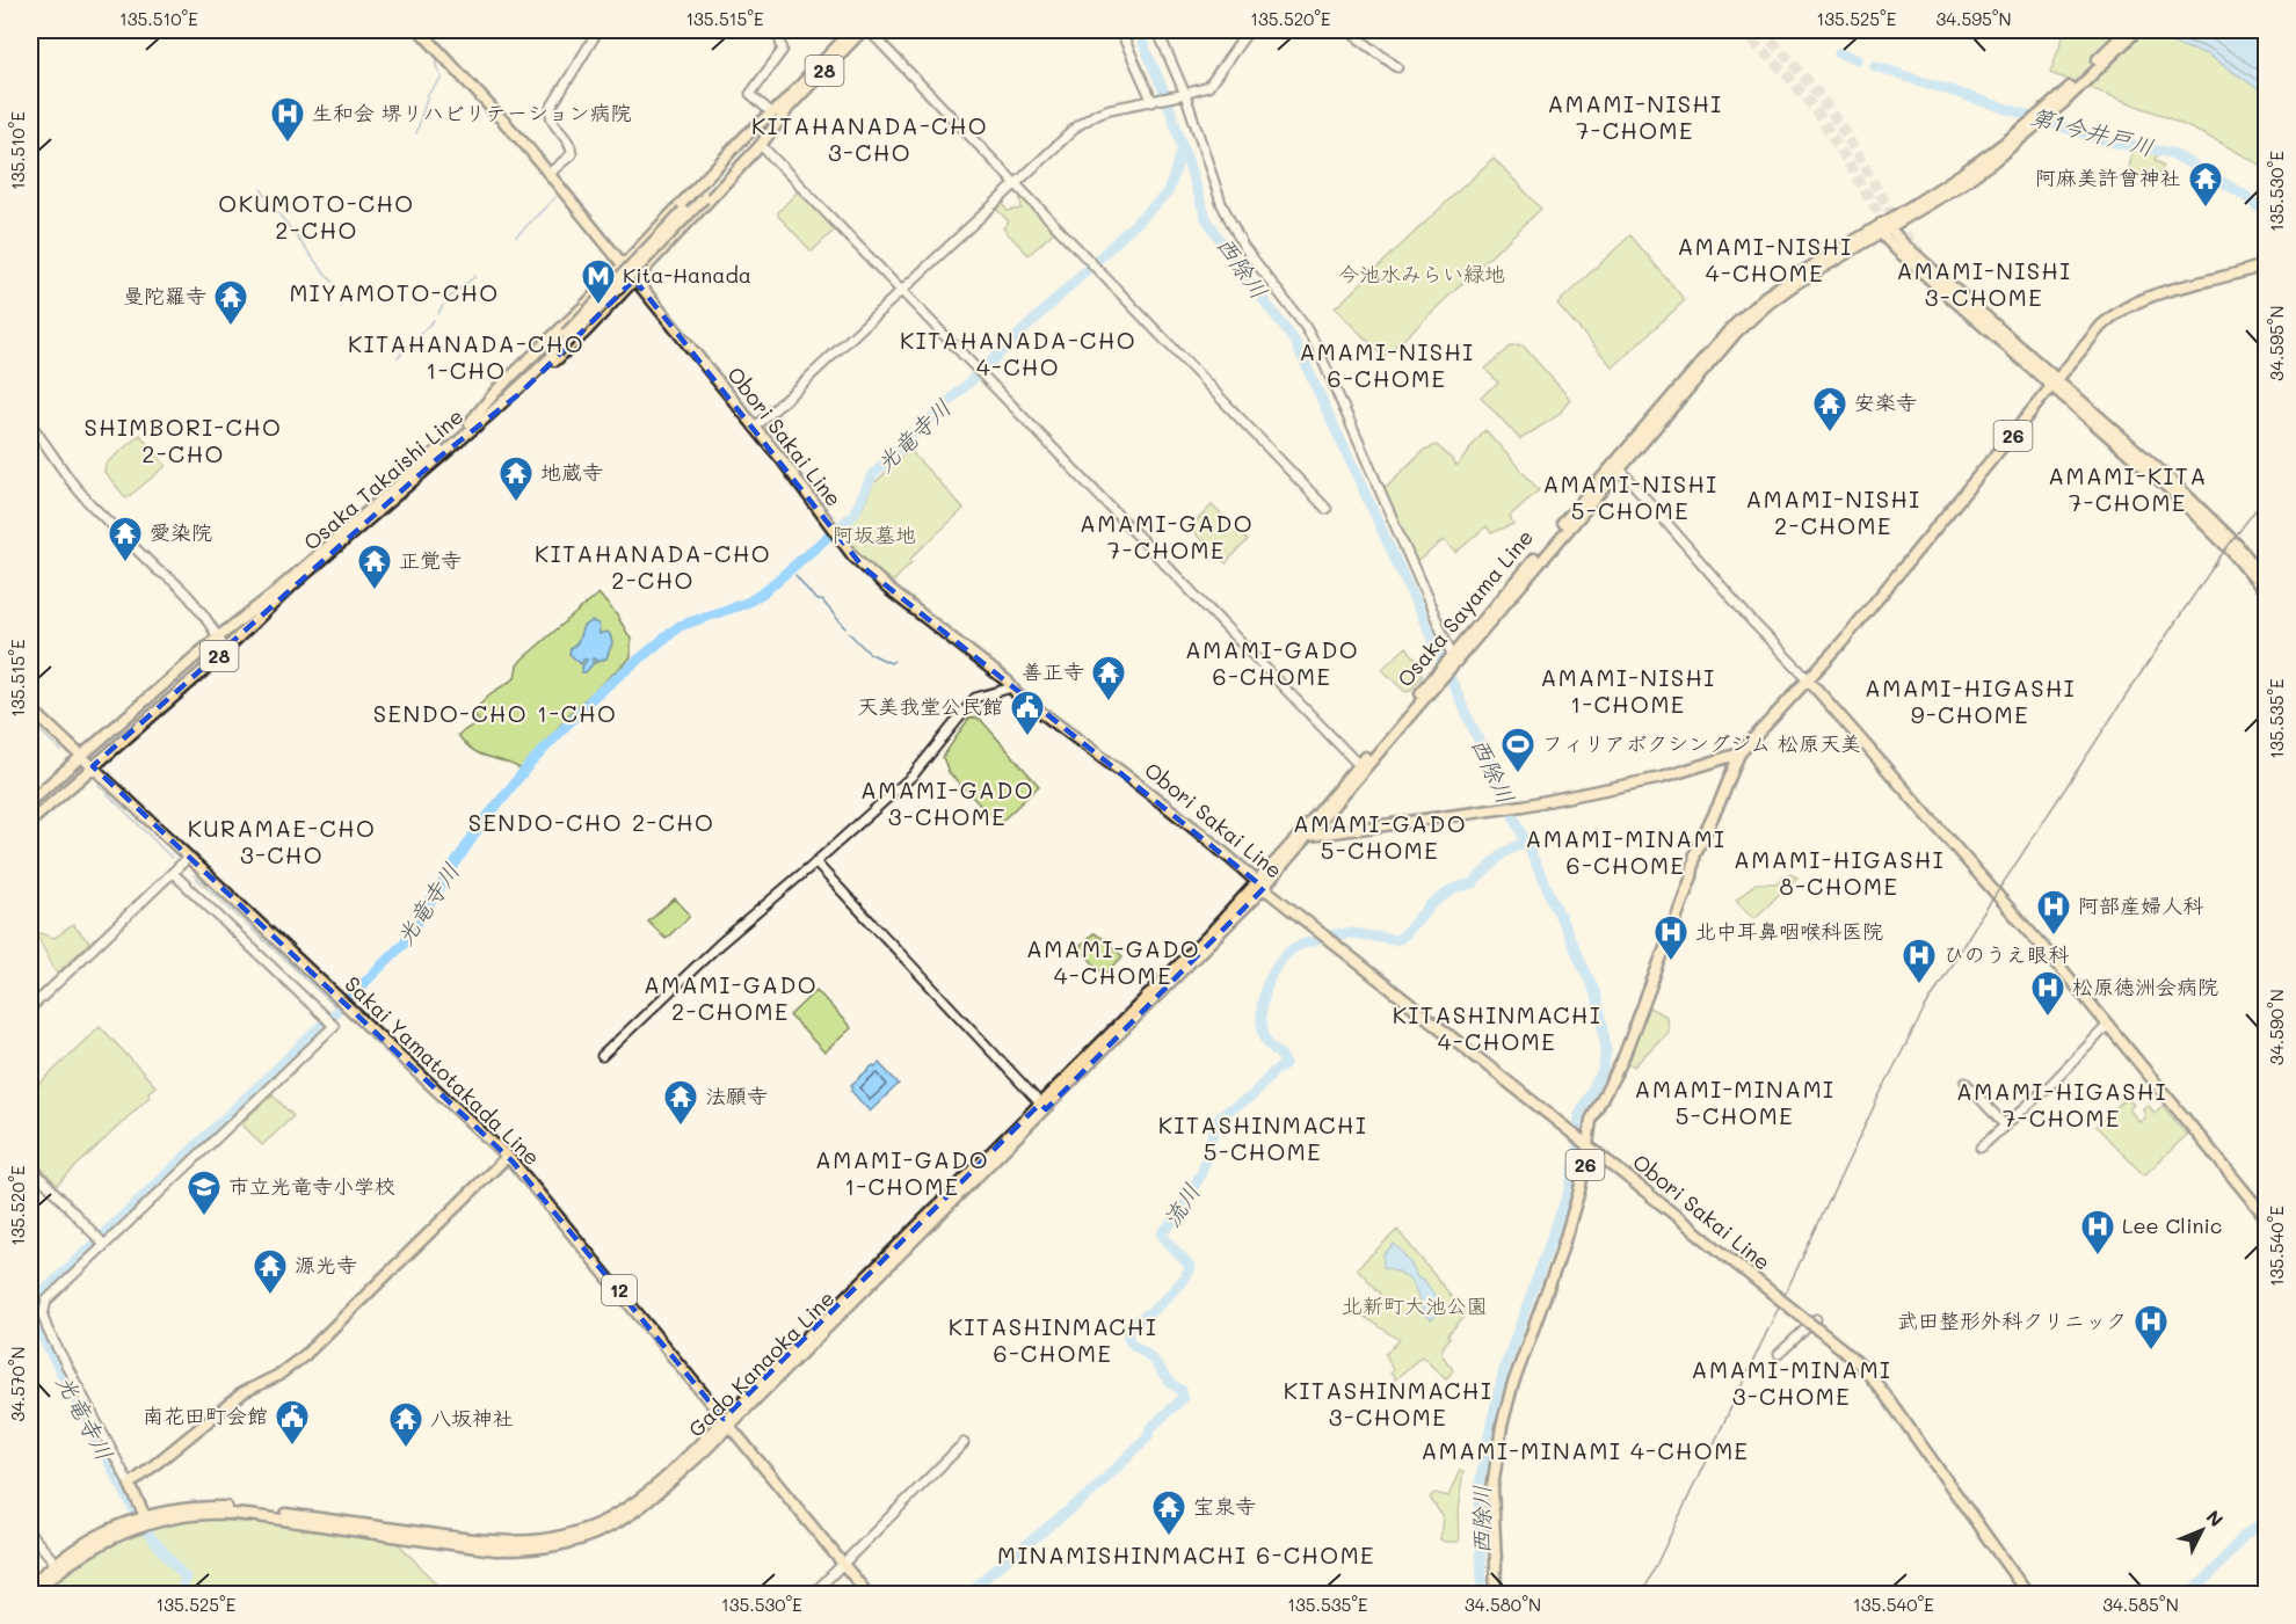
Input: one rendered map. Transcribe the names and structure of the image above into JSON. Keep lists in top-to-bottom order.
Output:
{
  "streets": {
    "main road": [
      "28",
      "26",
      "Obori Sakai Line",
      "Osaka Takaishi Line",
      "Osaka Sayama Line",
      "Sakai Yamatotakada Line",
      "12",
      "Gado Kanaoka Line"
    ]
  },
  "crossings": [
    ["26", "Obori Sakai Line"],
    ["26", "Osaka Sayama Line"],
    ["Obori Sakai Line", "Osaka Sayama Line"],
    ["Obori Sakai Line", "Gado Kanaoka Line"],
    ["Osaka Takaishi Line", "Sakai Yamatotakada Line"],
    ["Osaka Sayama Line", "Gado Kanaoka Line"],
    ["Sakai Yamatotakada Line", "Gado Kanaoka Line"]
  ],
  "districts": [
    "AMAMI-NISHI 7-CHOME",
    "KITAHANADA-CHO 3-CHO",
    "OKUMOTO-CHO 2-CHO",
    "AMAMI-NISHI 4-CHOME",
    "AMAMI-NISHI 3-CHOME",
    "MIYAMOTO-CHO",
    "KITAHANADA-CHO 4-CHO",
    "KITAHANADA-CHO 1-CHO",
    "AMAMI-NISHI 6-CHOME",
    "SHIMBORI-CHO 2-CHO",
    "AMAMI-KITA 7-CHOME",
    "AMAMI-NISHI 5-CHOME",
    "AMAMI-NISHI 2-CHOME",
    "AMAMI-GADO 7-CHOME",
    "KITAHANADA-CHO 2-CHO",
    "AMAMI-GADO 6-CHOME",
    "AMAMI-NISHI 1-CHOME",
    "AMAMI-HIGASHI 9-CHOME",
    "SENDO-CHO 1-CHO",
    "AMAMI-GADO 3-CHOME",
    "SENDO-CHO 2-CHO",
    "AMAMI-GADO 5-CHOME",
    "KURAMAE-CHO 3-CHO",
    "AMAMI-MINAMI 6-CHOME",
    "AMAMI-HIGASHI 8-CHOME",
    "AMAMI-GADO 4-CHOME",
    "AMAMI-GADO 2-CHOME",
    "KITASHINMACHI 4-CHOME",
    "AMAMI-MINAMI 5-CHOME",
    "AMAMI-HIGASHI 7-CHOME",
    "KITASHINMACHI 5-CHOME",
    "AMAMI-GADO 1-CHOME",
    "KITASHINMACHI 6-CHOME",
    "AMAMI-MINAMI 3-CHOME",
    "KITASHINMACHI 3-CHOME",
    "AMAMI-MINAMI 4-CHOME",
    "MINAMISHINMACHI 6-CHOME"
  ],
  "water": [
    "第1今井戸川",
    "西除川",
    "光竜寺川",
    "流川"
  ],
  "parks": ["今池水みらい緑地", "阿坂墓地", "北新町大池公園"],
  "places": {
    "hospital": [
      "生和会 堺リハビリテーション病院",
      "阿部産婦人科",
      "北中耳鼻咽喉科医院",
      "ひのうえ眼科",
      "松原徳洲会病院",
      "Lee Clinic",
      "武田整形外科クリニック"
    ],
    "temple": [
      "阿麻美許曾神社",
      "曼陀羅寺",
      "安楽寺",
      "地蔵寺",
      "愛染院",
      "正覚寺",
      "善正寺",
      "法願寺",
      "源光寺",
      "八坂神社",
      "宝泉寺"
    ],
    "metro station": ["Kita-Hanada"],
    "public building": ["天美我堂公民館", "南花田町会館"],
    "sports": ["フィリアボクシングジム 松原天美"],
    "school or university": ["市立光竜寺小学校"]
  },
  "north": "top right",
  "coordinates": [
    "135.510°E",
    "135.515°E",
    "135.520°E",
    "135.525°E",
    "34.595°N",
    "135.530°E",
    "135.535°E",
    "34.590°N",
    "135.540°E",
    "34.570°N",
    "34.580°N",
    "34.585°N"
  ]
}
